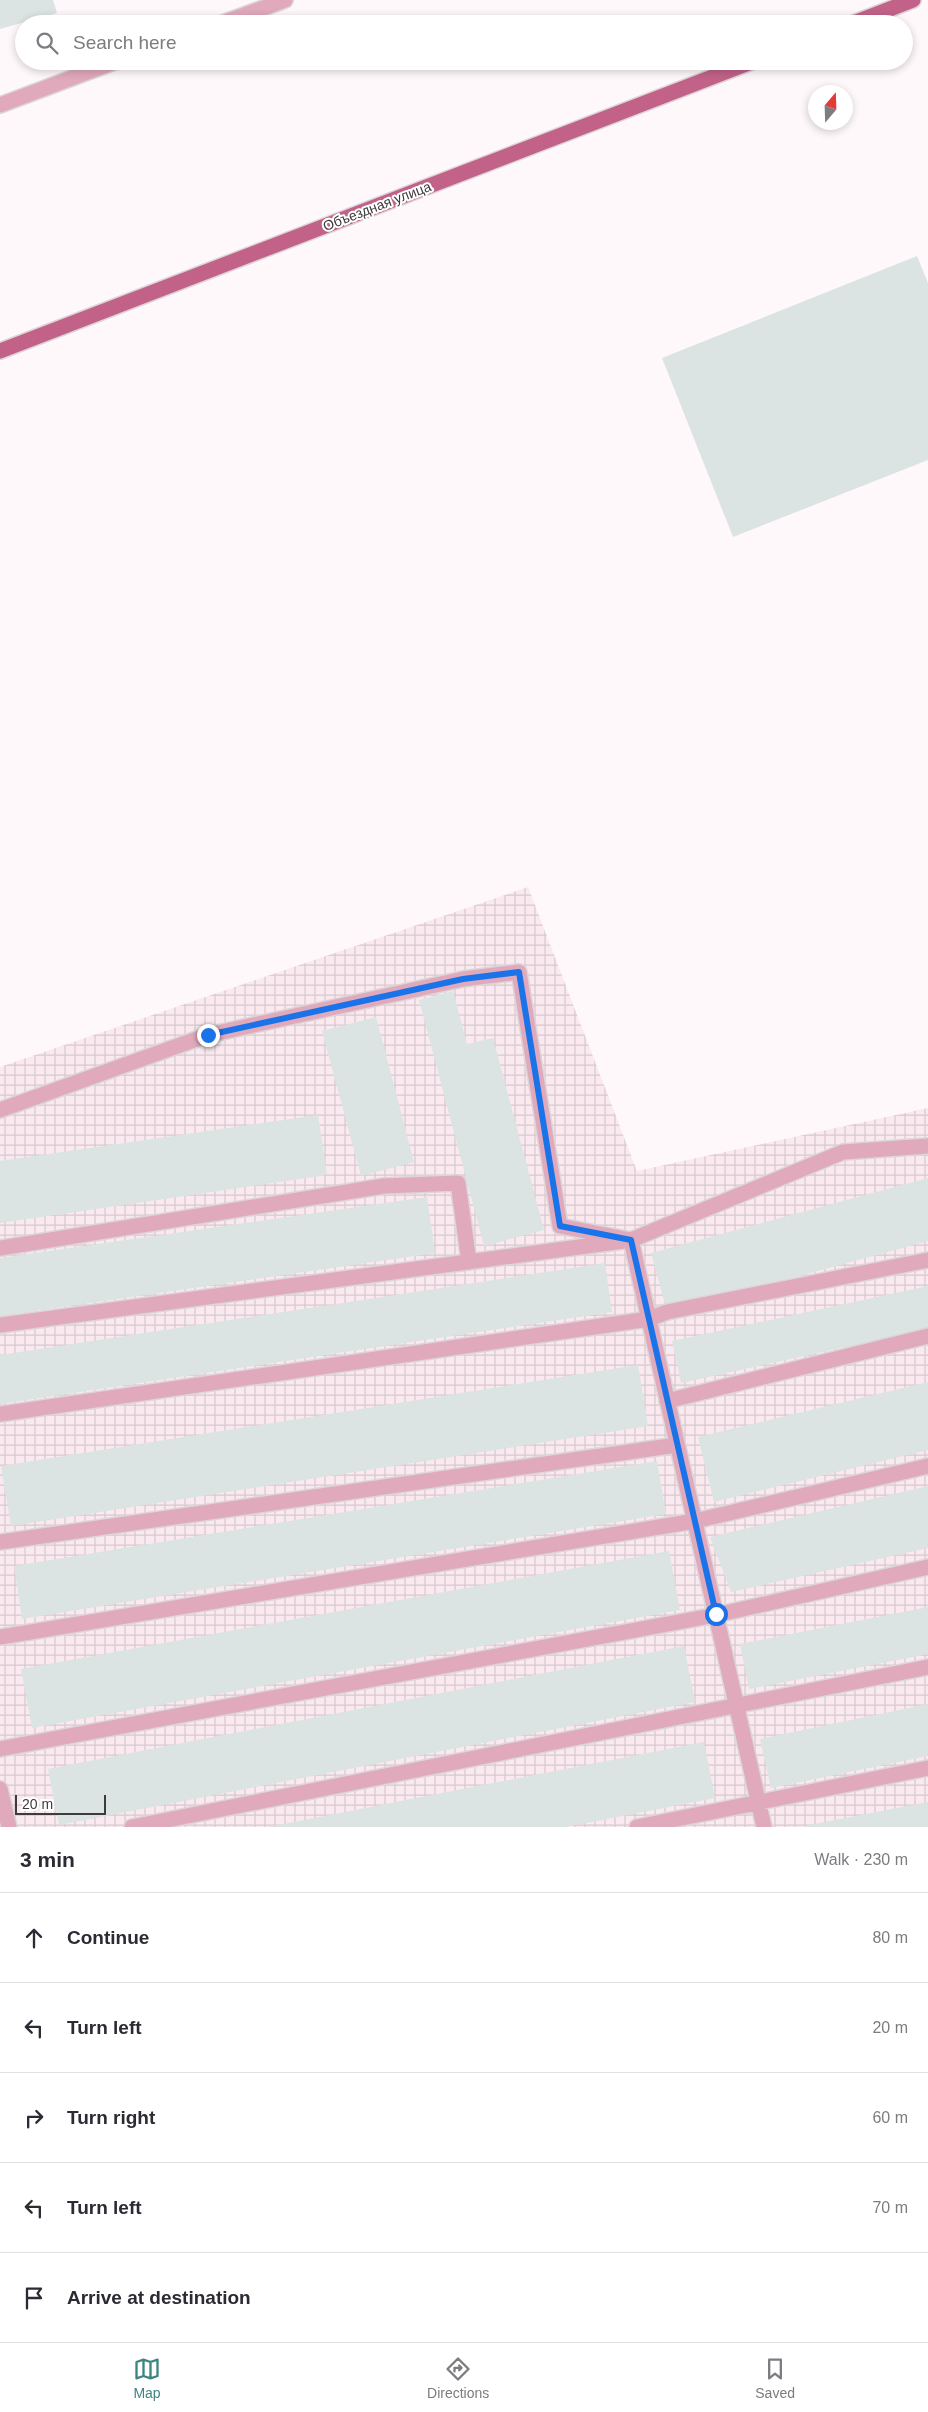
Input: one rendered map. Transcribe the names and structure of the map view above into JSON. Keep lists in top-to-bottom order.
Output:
{
  "streets": {
    "main road": ["Объездная улица"]
  },
  "scale_bar": "20 m",
  "north": "top",
  "page": {
    "search": "Search here",
    "scale": "20 m",
    "heading": ["3 min", "Walk · 230 m"],
    "list": [
      ["Continue", "80 m"],
      ["Turn left", "20 m"],
      ["Turn right", "60 m"],
      ["Turn left", "70 m"],
      "Arrive at destination"
    ],
    "nav": ["Map", "Directions", "Saved"]
  }
}
